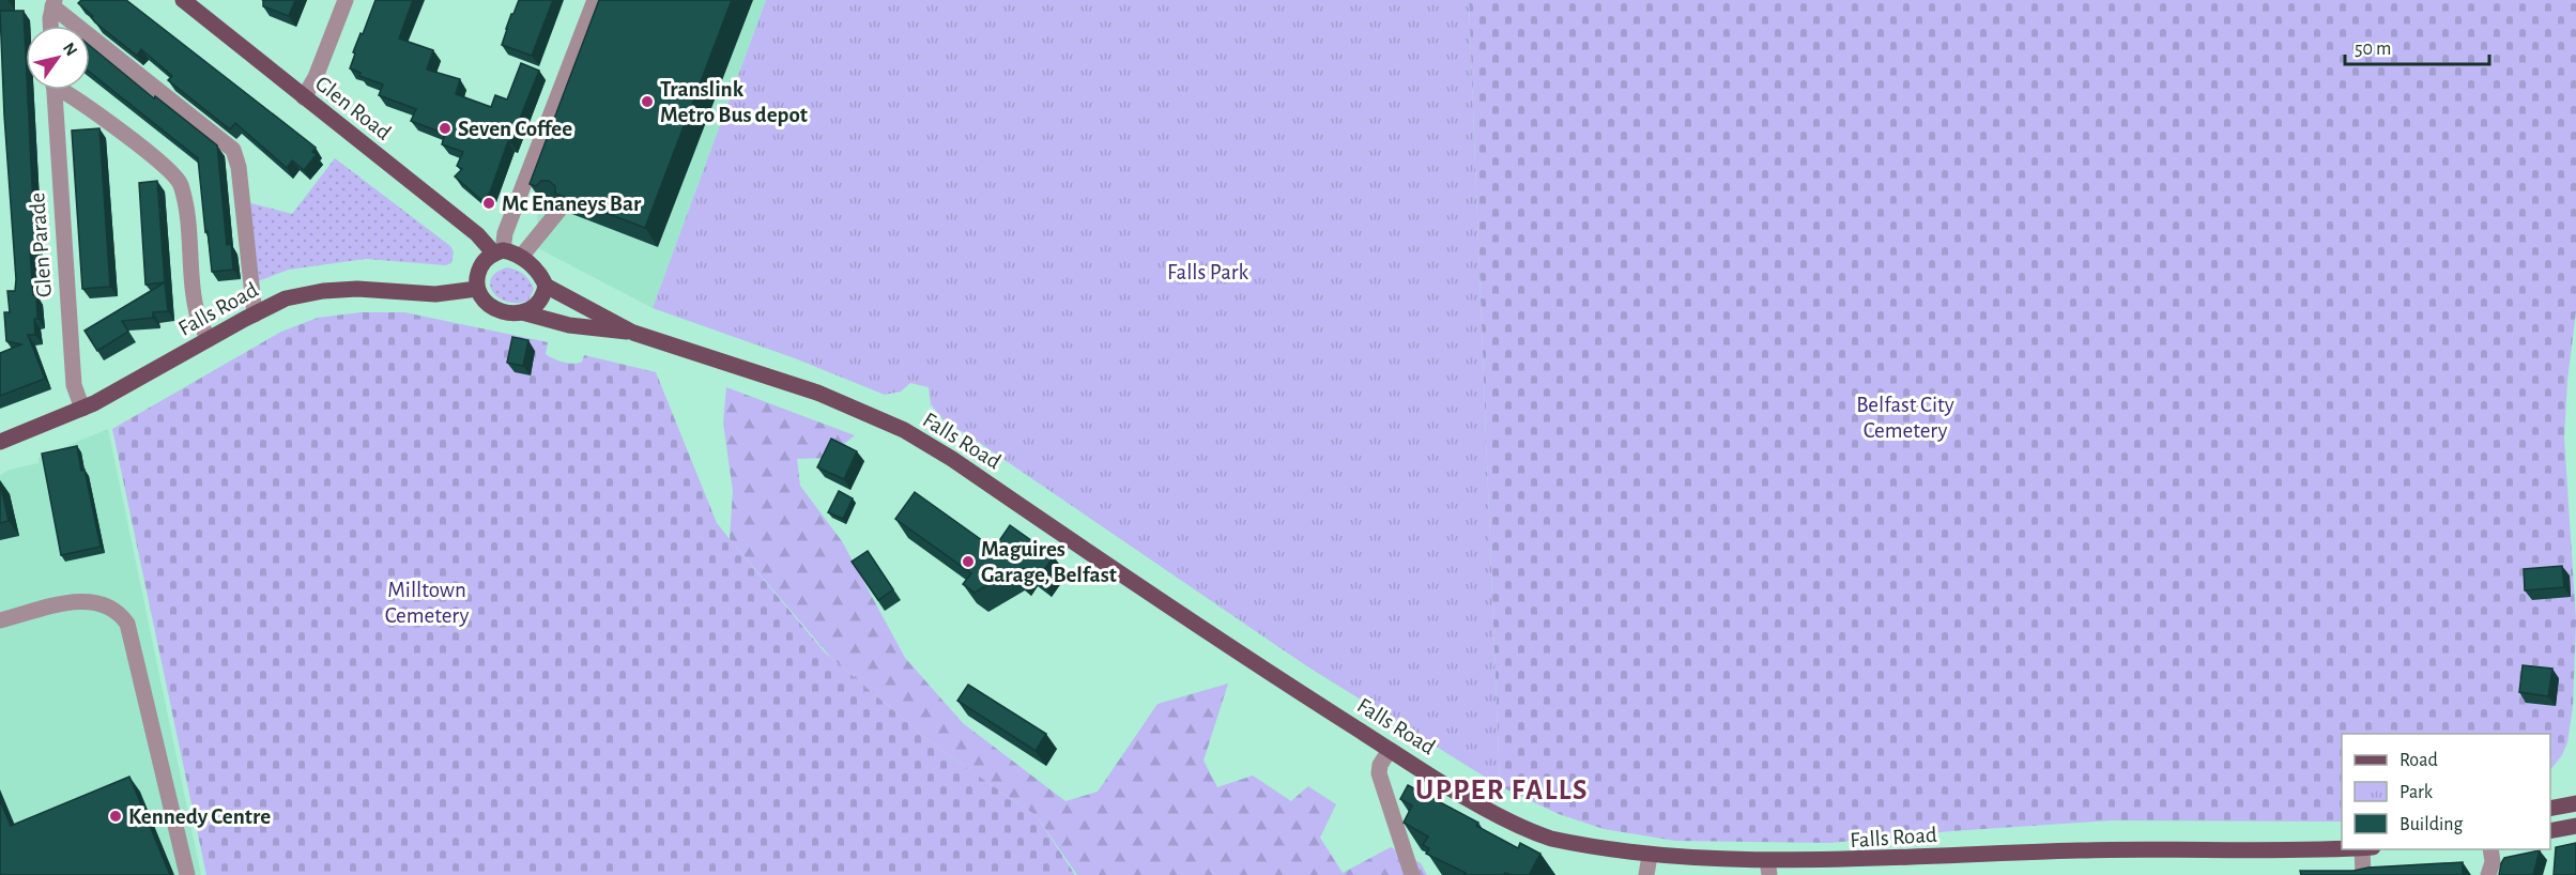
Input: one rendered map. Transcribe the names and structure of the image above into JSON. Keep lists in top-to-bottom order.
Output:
{
  "streets": {
    "main road": ["Glen Road", "Falls Road"],
    "street": ["Glen Parade"]
  },
  "crossings": [
    ["Glen Road", "Falls Road"],
    ["Glen Parade", "Falls Road"]
  ],
  "districts": ["UPPER FALLS"],
  "parks": ["Falls Park", "Belfast City Cemetery", "Milltown Cemetery"],
  "places": [
    "Translink Metro Bus depot",
    "Seven Coffee",
    "Mc Enaneys Bar",
    "Maguires Garage, Belfast",
    "Kennedy Centre"
  ],
  "legend": ["Road", "Park", "Building"],
  "scale_bar": "50 m",
  "north": "top right"
}
